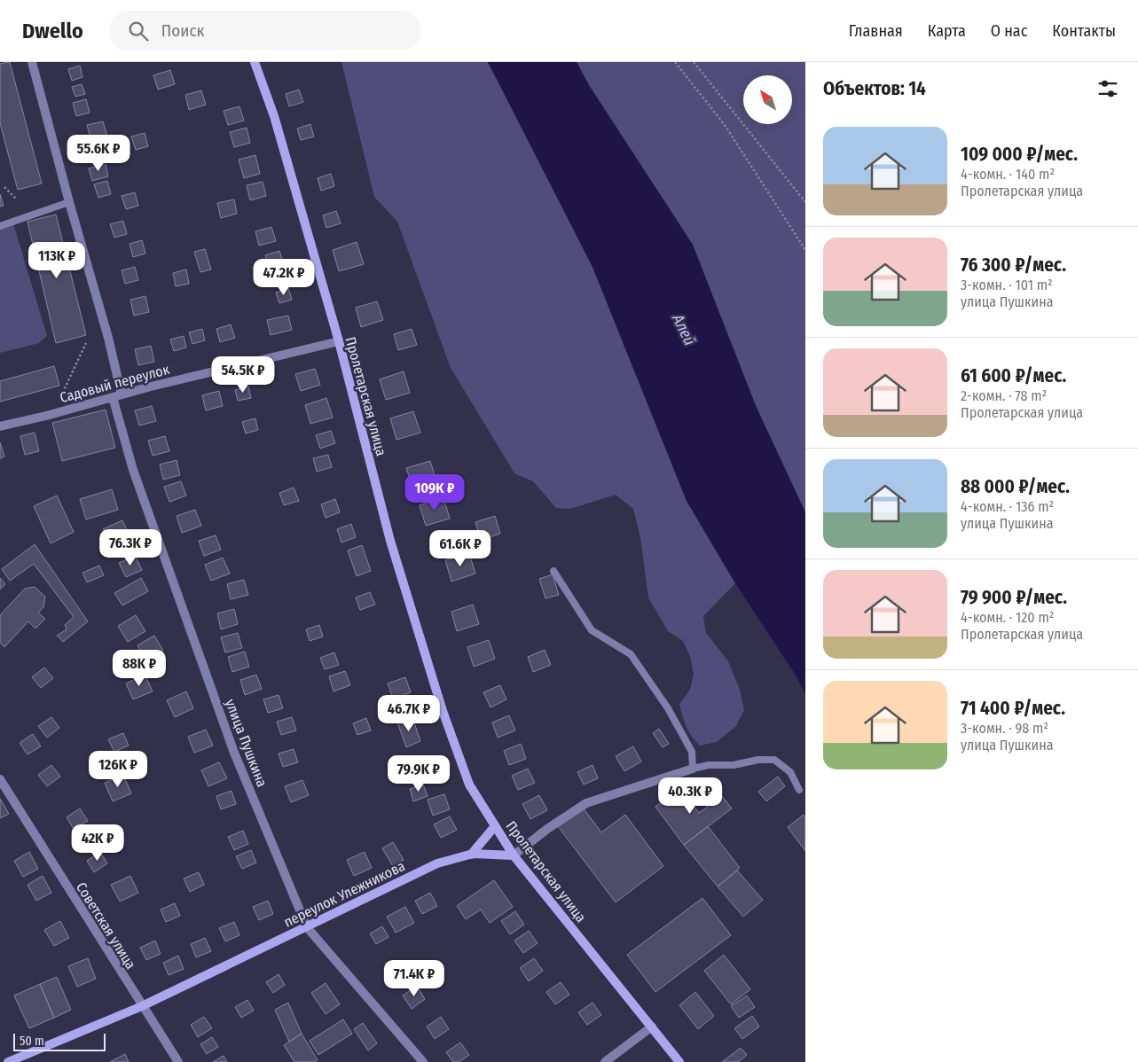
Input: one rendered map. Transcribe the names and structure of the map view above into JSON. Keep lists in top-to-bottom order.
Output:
{
  "streets": {
    "street": [
      "Садовый переулок",
      "Пролетарская улица",
      "улица Пушкина",
      "переулок Улежникова",
      "Советская улица"
    ]
  },
  "crossings": [
    ["Садовый переулок", "Пролетарская улица"],
    ["Садовый переулок", "улица Пушкина"],
    ["Пролетарская улица", "переулок Улежникова"],
    ["улица Пушкина", "переулок Улежникова"],
    ["переулок Улежникова", "Советская улица"]
  ],
  "water": ["Алей"],
  "scale_bar": "50 m",
  "north": "top left",
  "page": {
    "header": "Dwello",
    "search": "Поиск",
    "nav": [
      "Главная",
      "Карта",
      "О нас",
      "Контакты"
    ],
    "heading": "Объектов: 14",
    "list": [
      {
        "name": "109 000 ₽/мес.",
        "note": "4-комн. · 140 m² · Пролетарская улица"
      },
      {
        "name": "76 300 ₽/мес.",
        "note": "3-комн. · 101 m² · улица Пушкина"
      },
      {
        "name": "61 600 ₽/мес.",
        "note": "2-комн. · 78 m² · Пролетарская улица"
      },
      {
        "name": "88 000 ₽/мес.",
        "note": "4-комн. · 136 m² · улица Пушкина"
      },
      {
        "name": "79 900 ₽/мес.",
        "note": "4-комн. · 120 m² · Пролетарская улица"
      },
      {
        "name": "71 400 ₽/мес.",
        "note": "3-комн. · 98 m² · улица Пушкина"
      }
    ],
    "price": [
      "55.6K ₽",
      "113K ₽",
      "47.2K ₽",
      "54.5K ₽",
      "109K ₽",
      "76.3K ₽",
      "61.6K ₽",
      "88K ₽",
      "46.7K ₽",
      "126K ₽",
      "79.9K ₽",
      "40.3K ₽",
      "42K ₽",
      "71.4K ₽"
    ],
    "scale": "50 m"
  }
}
